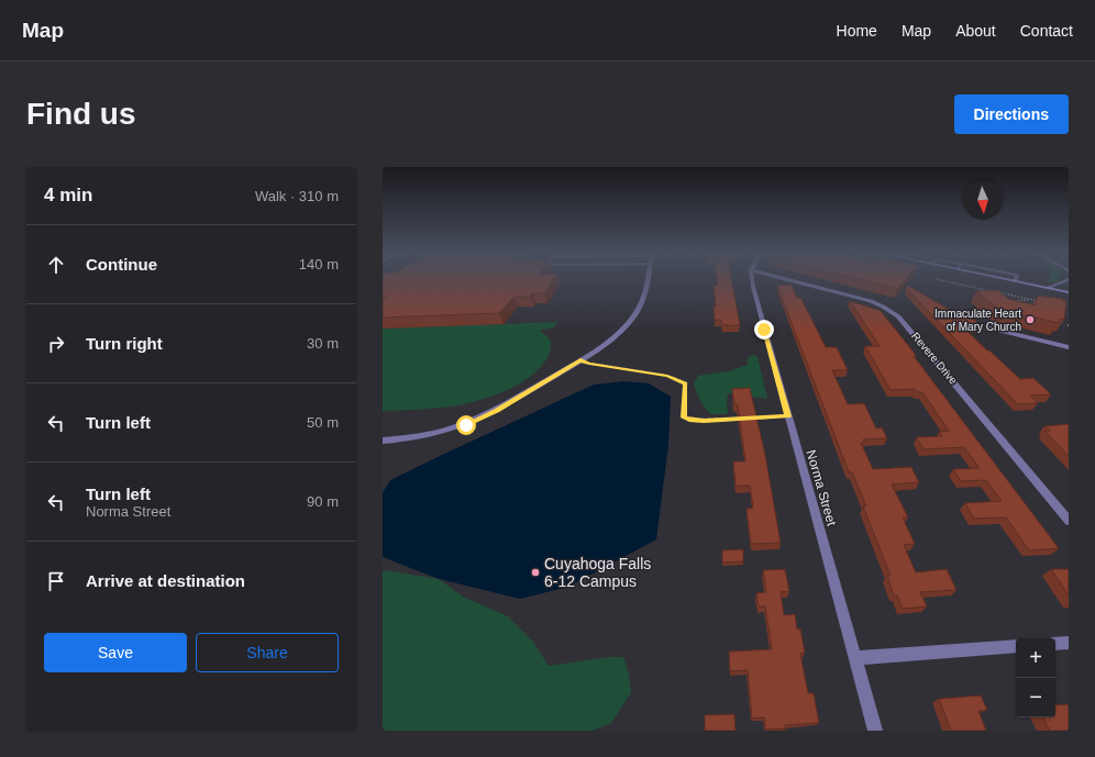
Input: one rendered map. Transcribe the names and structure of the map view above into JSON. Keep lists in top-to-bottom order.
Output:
{
  "streets": {
    "street": ["Revere Drive", "Norma Street"]
  },
  "places": ["Immaculate Heart of Mary Church", "Cuyahoga Falls 6-12 Campus"],
  "north": "bottom",
  "page": {
    "header": "Map",
    "nav": [
      "Home",
      "Map",
      "About",
      "Contact"
    ],
    "buttons": [
      "Directions",
      ["Save", "Share"]
    ],
    "title": "Find us",
    "heading": ["4 min", "Walk · 310 m"],
    "list": [
      ["Continue", "140 m"],
      ["Turn right", "30 m"],
      ["Turn left", "50 m"],
      ["Turn left", "Norma Street", "90 m"],
      "Arrive at destination"
    ],
    "map_buttons": ["+", "−"]
  }
}
